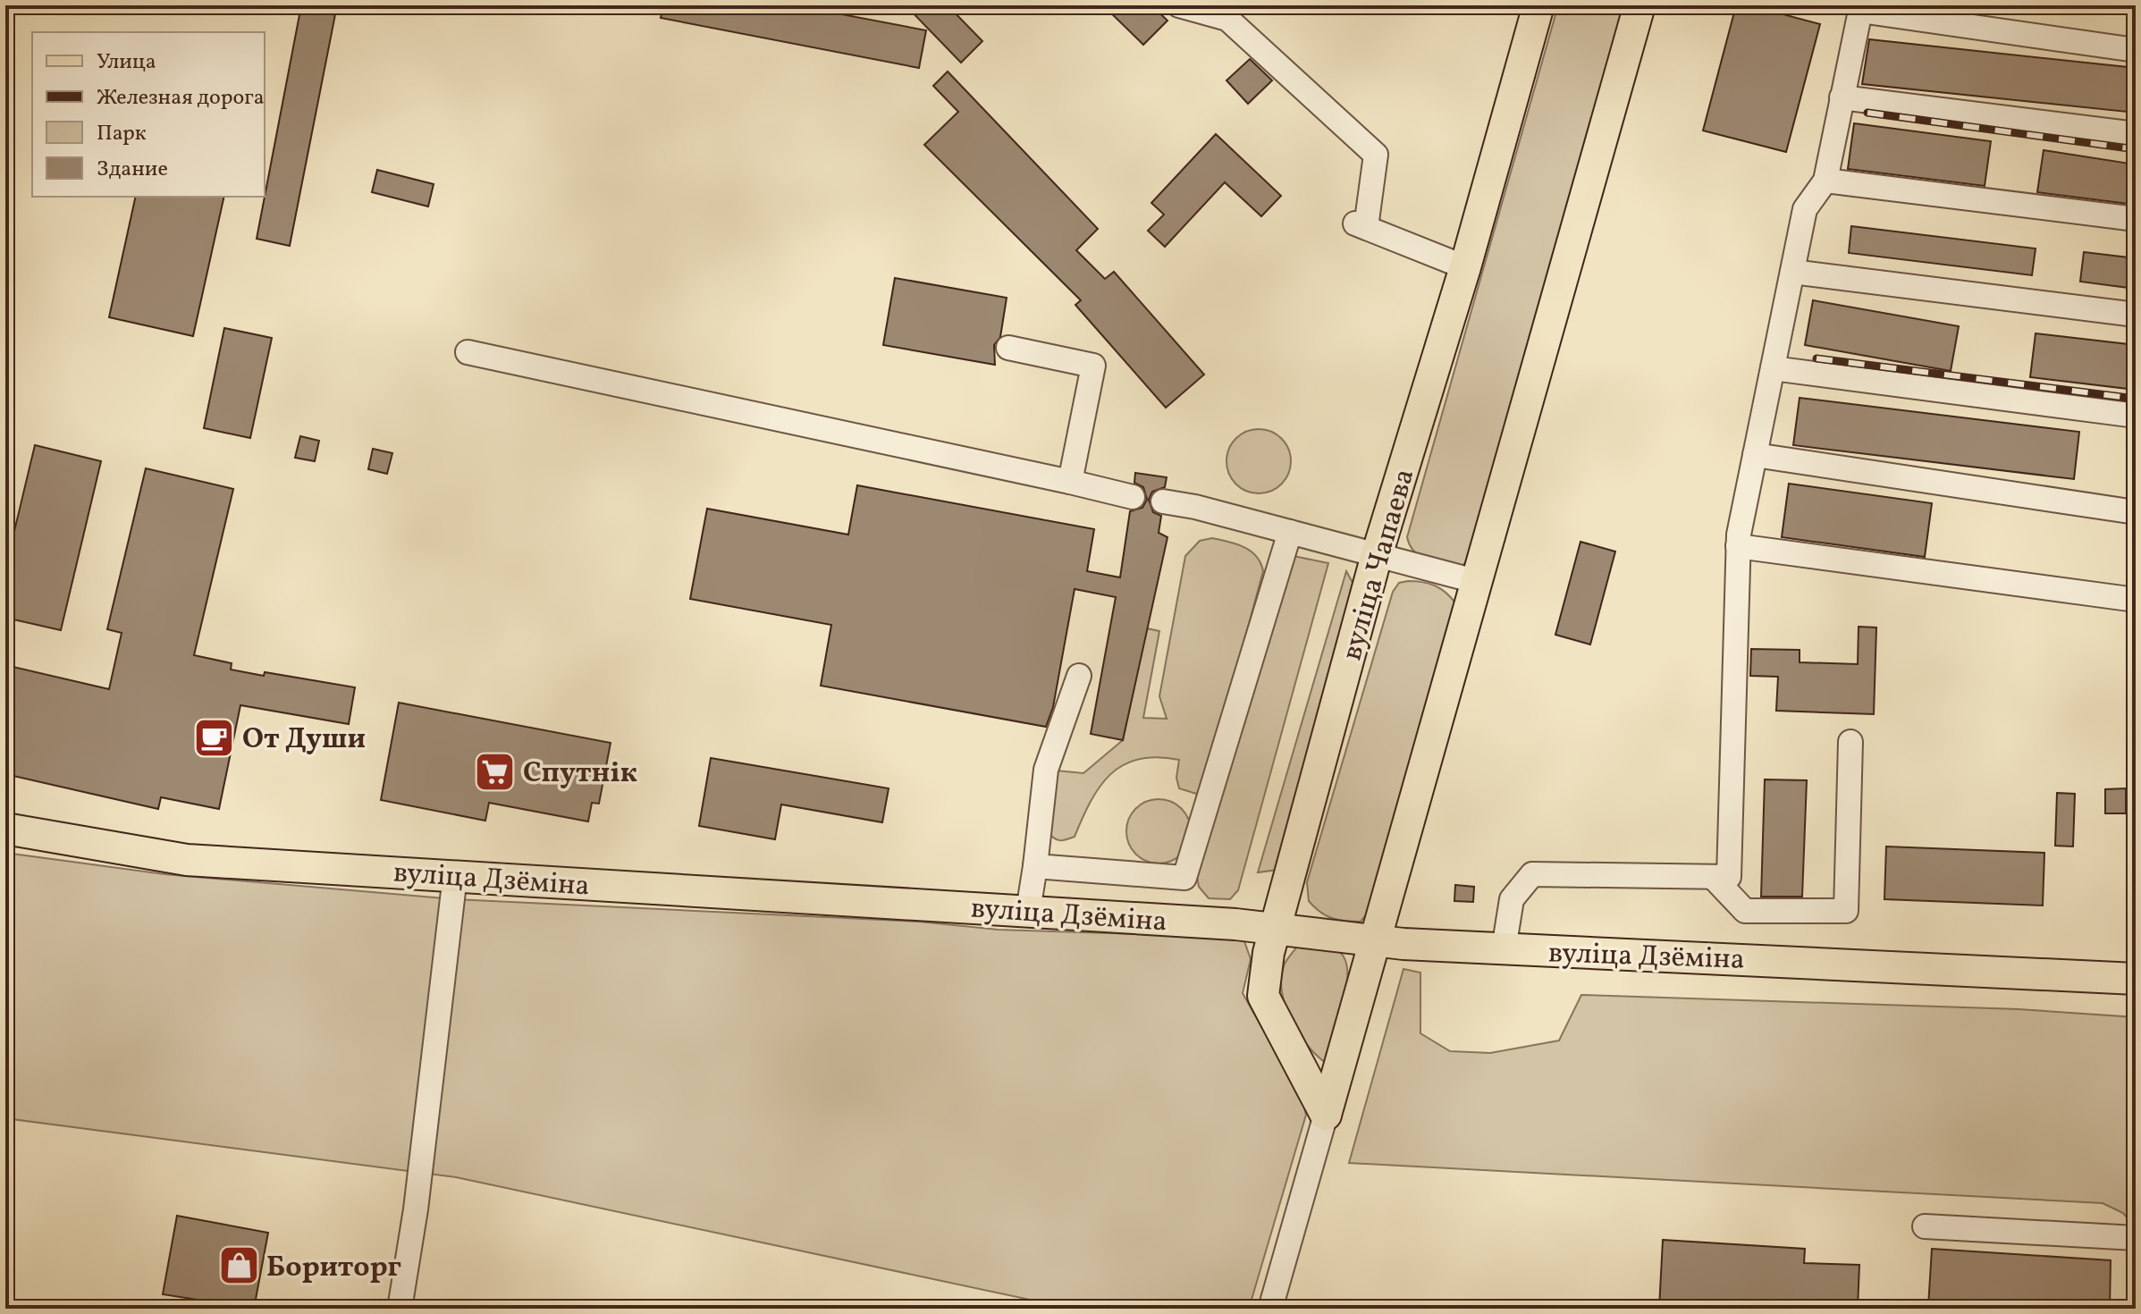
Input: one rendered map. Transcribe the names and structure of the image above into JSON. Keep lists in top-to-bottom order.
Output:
{
  "streets": {
    "main road": ["вуліца Чапаева", "вуліца Дзёміна"]
  },
  "crossings": [
    ["вуліца Чапаева", "вуліца Дзёміна"]
  ],
  "places": {
    "cafe": ["От Души"],
    "supermarket": ["Спутнік"],
    "shop": ["Бориторг"]
  },
  "legend": [
    "Улица",
    "Железная дорога",
    "Парк",
    "Здание"
  ]
}
